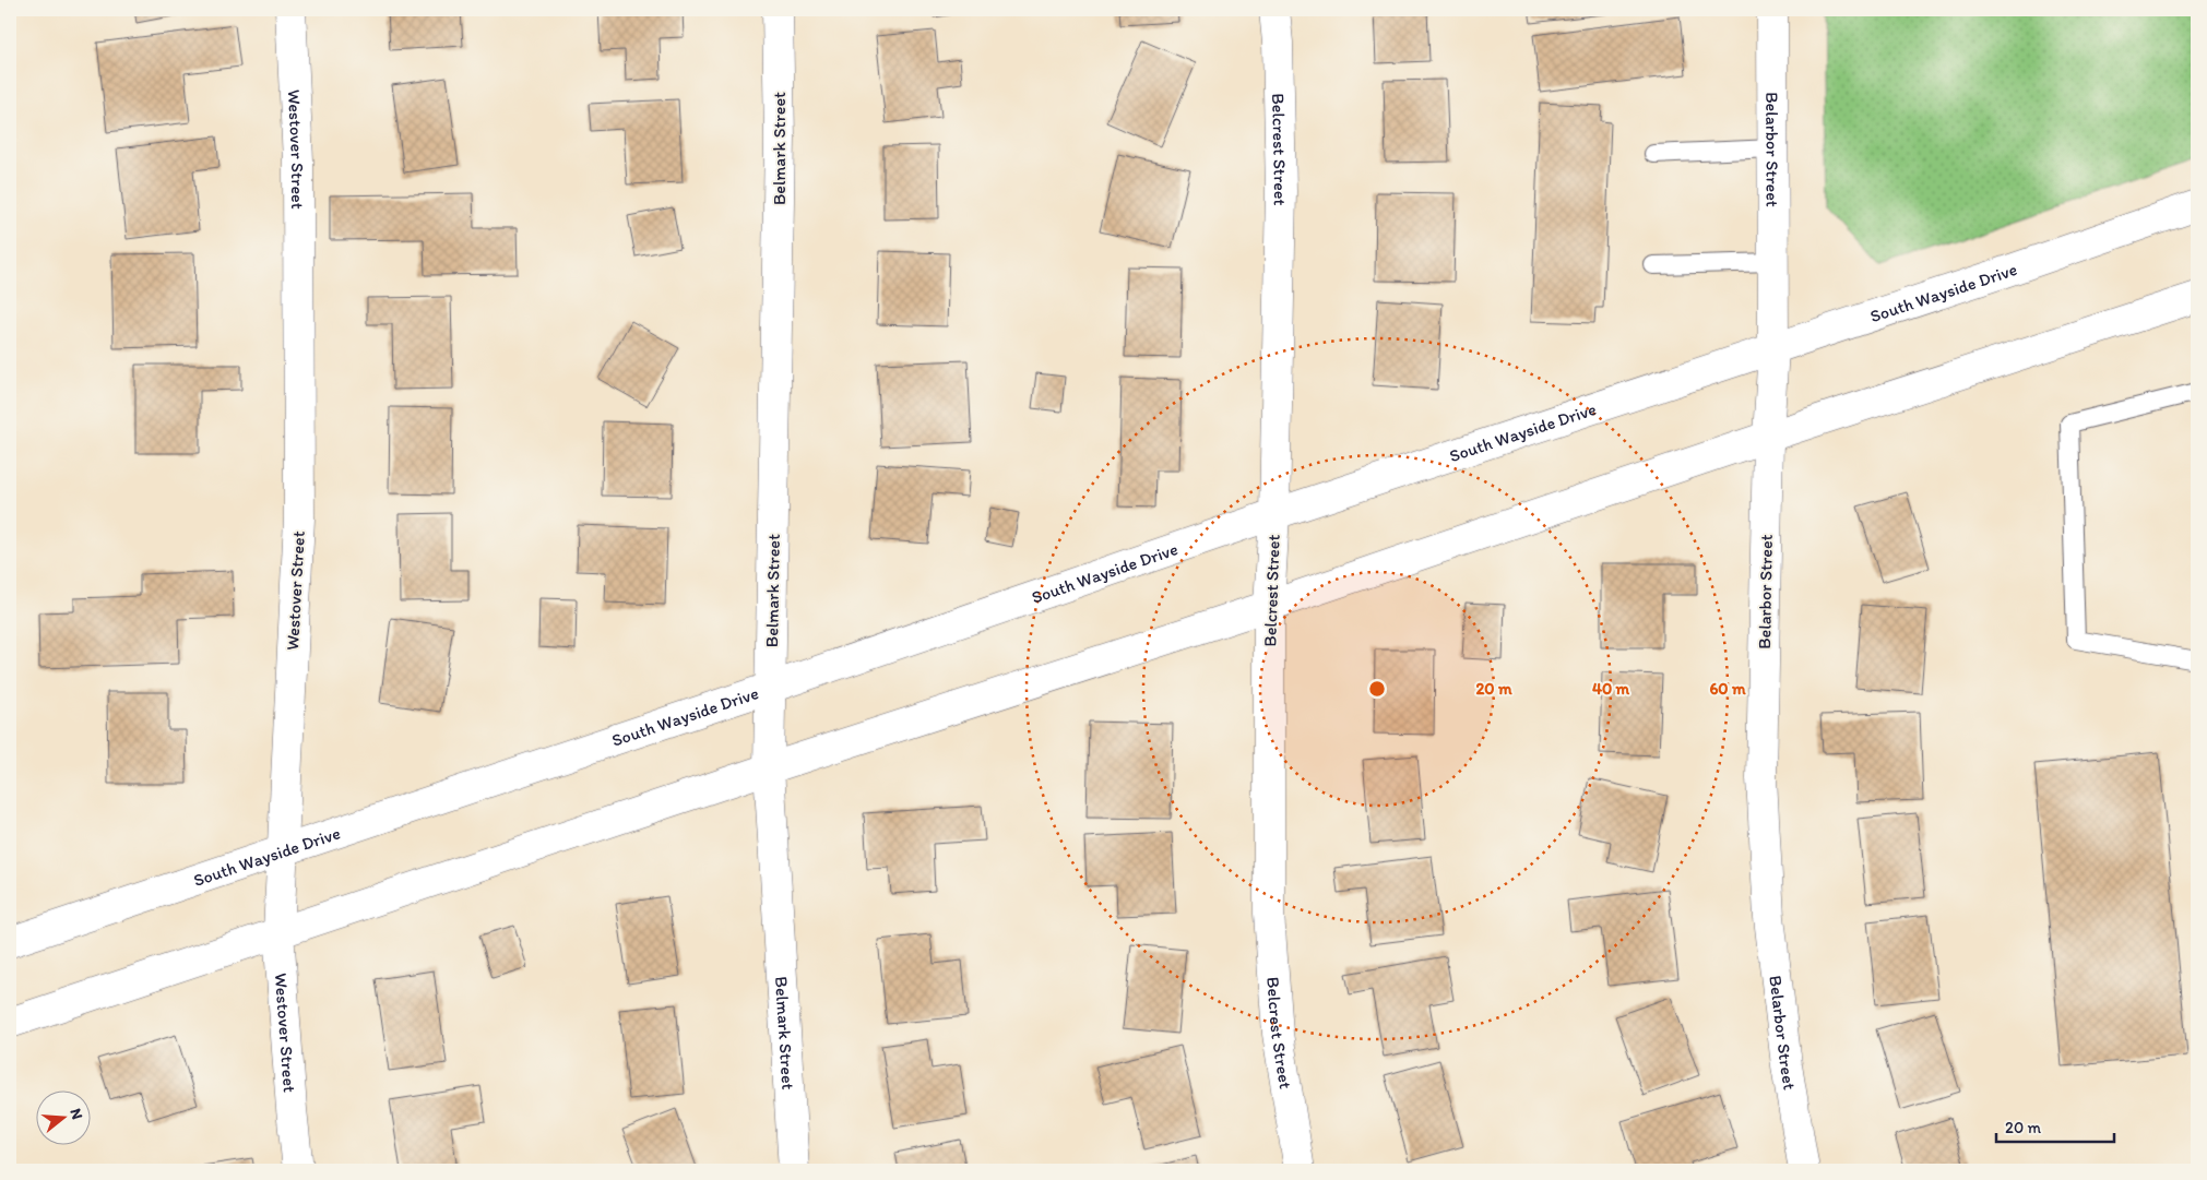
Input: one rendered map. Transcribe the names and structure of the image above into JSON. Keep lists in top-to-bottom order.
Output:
{
  "streets": {
    "street": [
      "Westover Street",
      "Belmark Street",
      "Belcrest Street",
      "Belarbor Street",
      "South Wayside Drive"
    ]
  },
  "crossings": [
    ["Westover Street", "South Wayside Drive"],
    ["Belmark Street", "South Wayside Drive"],
    ["Belcrest Street", "South Wayside Drive"],
    ["Belarbor Street", "South Wayside Drive"]
  ],
  "scale_bar": "20 m",
  "north": "right",
  "rings": ["20 m", "40 m", "60 m"]
}
